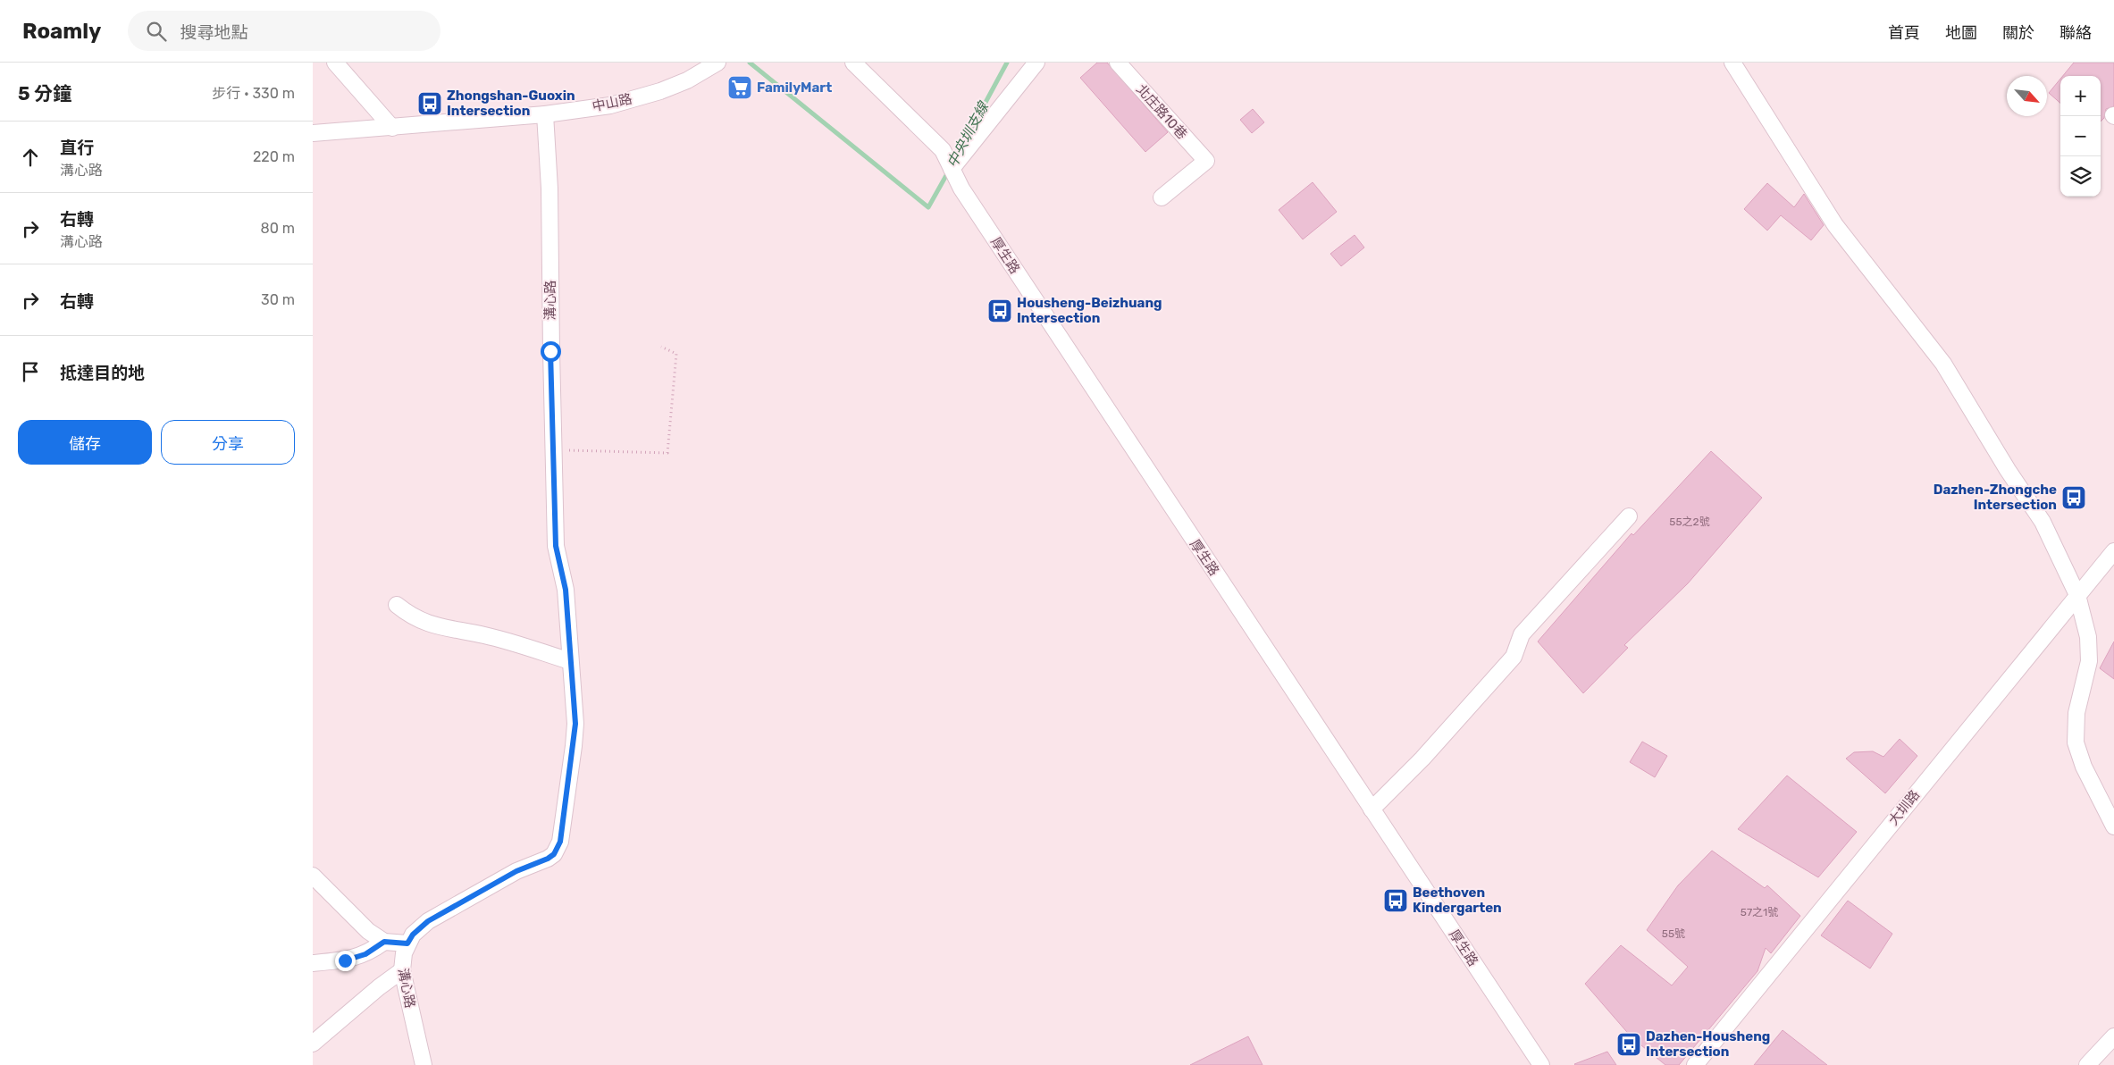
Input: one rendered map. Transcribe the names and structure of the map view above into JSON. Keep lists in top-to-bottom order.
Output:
{
  "streets": {
    "street": [
      "中山路",
      "北庄路10巷",
      "厚生路",
      "溝心路",
      "大圳路"
    ]
  },
  "crossings": [
    ["中山路", "溝心路"]
  ],
  "water": ["中央圳支線"],
  "places": {
    "supermarket": ["FamilyMart"],
    "bus stop": [
      "Zhongshan-Guoxin Intersection",
      "Housheng-Beizhuang Intersection",
      "Dazhen-Zhongche Intersection",
      "Beethoven Kindergarten",
      "Dazhen-Housheng Intersection"
    ]
  },
  "house_numbers": ["55之2號", "57之1號", "55號"],
  "north": "bottom right",
  "page": {
    "header": "Roamly",
    "search": "搜尋地點",
    "nav": [
      "首頁",
      "地圖",
      "關於",
      "聯絡"
    ],
    "heading": ["5 分鐘", "步行 · 330 m"],
    "map_buttons": ["+", "−"],
    "list": [
      ["直行", "溝心路", "220 m"],
      ["右轉", "溝心路", "80 m"],
      ["右轉", "30 m"],
      "抵達目的地"
    ],
    "buttons": ["儲存", "分享"]
  }
}
